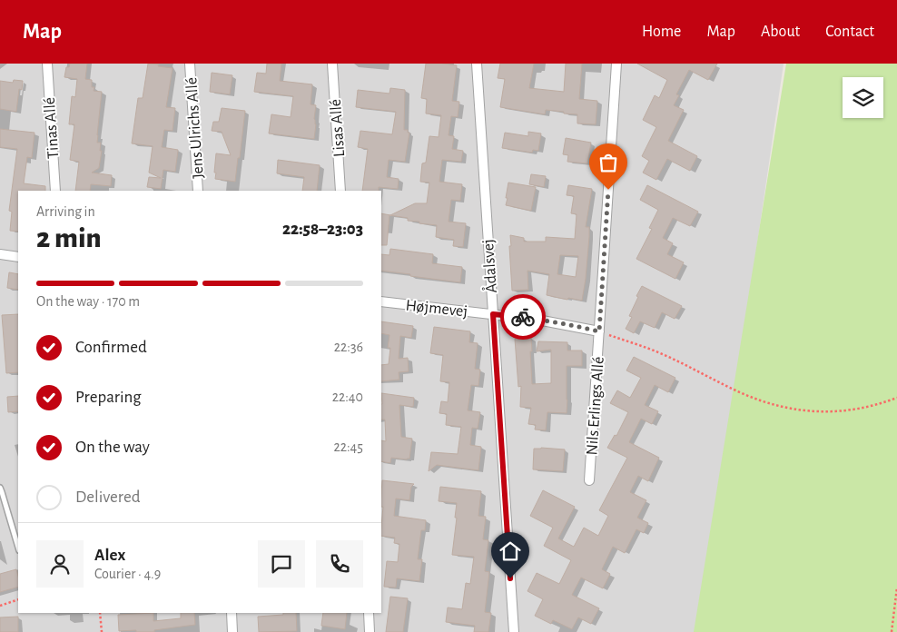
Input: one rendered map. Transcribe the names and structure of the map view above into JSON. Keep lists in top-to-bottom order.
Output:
{
  "streets": {
    "street": [
      "Tinas Allé",
      "Jens Ulrichs Allé",
      "Lisas Allé",
      "Ådalsvej",
      "Højmevej",
      "Nils Erlings Allé"
    ]
  },
  "crossings": [
    ["Ådalsvej", "Højmevej"]
  ],
  "page": {
    "header": "Map",
    "nav": [
      "Home",
      "Map",
      "About",
      "Contact"
    ],
    "heading": ["2 min", "Arriving in", "22:58–23:03"],
    "panel": ["Alex", "Courier · 4.9"],
    "bar": "On the way · 170 m",
    "list": [
      ["Confirmed", "22:36"],
      ["Preparing", "22:40"],
      ["On the way", "22:45"],
      "Delivered"
    ]
  }
}
